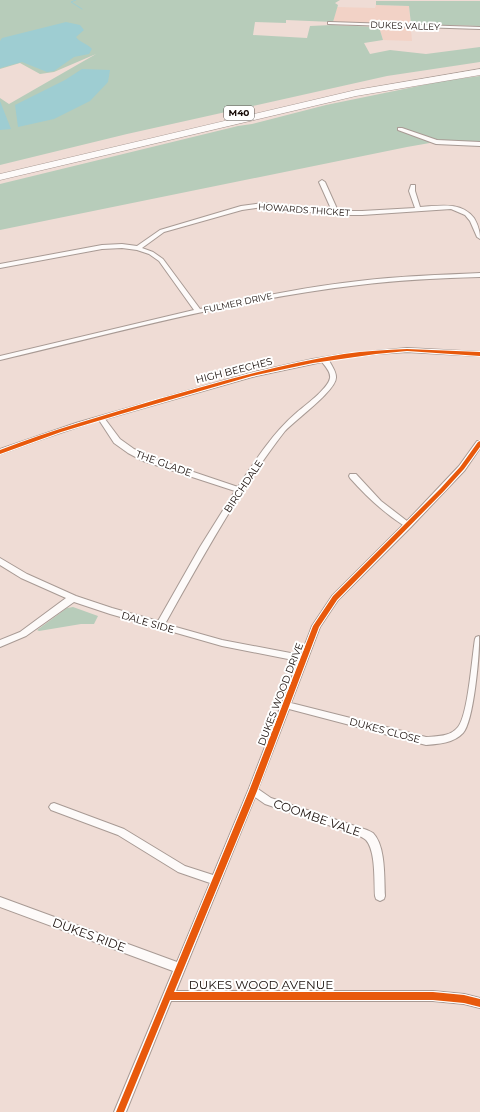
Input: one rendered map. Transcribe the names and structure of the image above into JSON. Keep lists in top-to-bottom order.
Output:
{
  "streets": {
    "highway": ["M40"],
    "street": [
      "DUKES VALLEY",
      "HOWARDS THICKET",
      "FULMER DRIVE",
      "HIGH BEECHES",
      "THE GLADE",
      "BIRCHDALE",
      "DALE SIDE",
      "DUKES WOOD DRIVE",
      "DUKES CLOSE",
      "COOMBE VALE",
      "DUKES RIDE",
      "DUKES WOOD AVENUE"
    ]
  },
  "crossings": [
    ["HIGH BEECHES", "THE GLADE"],
    ["HIGH BEECHES", "BIRCHDALE"],
    ["THE GLADE", "BIRCHDALE"],
    ["BIRCHDALE", "DALE SIDE"],
    ["DALE SIDE", "DUKES WOOD DRIVE"],
    ["DUKES WOOD DRIVE", "DUKES CLOSE"],
    ["DUKES WOOD DRIVE", "COOMBE VALE"],
    ["DUKES WOOD DRIVE", "DUKES RIDE"],
    ["DUKES WOOD DRIVE", "DUKES WOOD AVENUE"]
  ]
}
